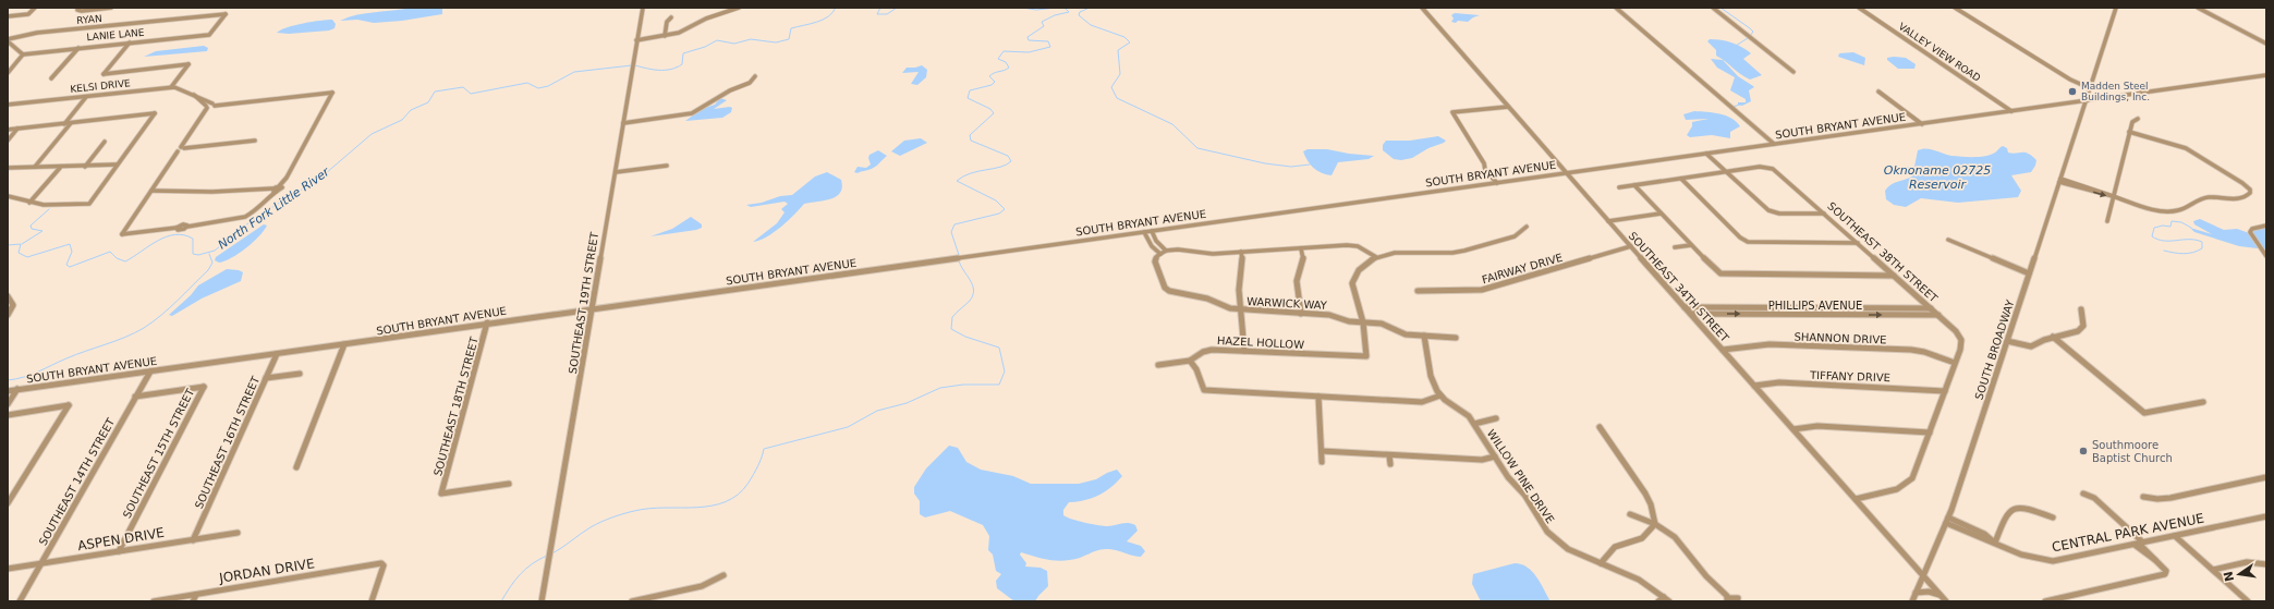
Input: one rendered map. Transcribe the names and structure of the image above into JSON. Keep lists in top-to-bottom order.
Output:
{
  "streets": {
    "street": [
      "RYAN",
      "LANIE LANE",
      "VALLEY VIEW ROAD",
      "KELSI DRIVE",
      "SOUTH BRYANT AVENUE",
      "SOUTHEAST 38TH STREET",
      "FAIRWAY DRIVE",
      "SOUTHEAST 34TH STREET",
      "SOUTHEAST 19TH STREET",
      "WARWICK WAY",
      "PHILLIPS AVENUE",
      "SHANNON DRIVE",
      "HAZEL HOLLOW",
      "SOUTH BROADWAY",
      "TIFFANY DRIVE",
      "SOUTHEAST 18TH STREET",
      "SOUTHEAST 16TH STREET",
      "SOUTHEAST 15TH STREET",
      "WILLOW PINE DRIVE",
      "SOUTHEAST 14TH STREET",
      "CENTRAL PARK AVENUE",
      "ASPEN DRIVE",
      "JORDAN DRIVE"
    ]
  },
  "crossings": [
    ["RYAN", "LANIE LANE"],
    ["VALLEY VIEW ROAD", "SOUTH BRYANT AVENUE"],
    ["SOUTH BRYANT AVENUE", "SOUTHEAST 34TH STREET"],
    ["SOUTH BRYANT AVENUE", "SOUTHEAST 19TH STREET"],
    ["SOUTH BRYANT AVENUE", "SOUTH BROADWAY"],
    ["SOUTH BRYANT AVENUE", "SOUTHEAST 18TH STREET"],
    ["SOUTH BRYANT AVENUE", "SOUTHEAST 16TH STREET"],
    ["SOUTH BRYANT AVENUE", "SOUTHEAST 14TH STREET"],
    ["SOUTHEAST 38TH STREET", "PHILLIPS AVENUE"],
    ["SOUTHEAST 38TH STREET", "SHANNON DRIVE"],
    ["FAIRWAY DRIVE", "SOUTHEAST 34TH STREET"],
    ["SOUTHEAST 34TH STREET", "PHILLIPS AVENUE"],
    ["SOUTHEAST 34TH STREET", "SHANNON DRIVE"],
    ["SOUTHEAST 34TH STREET", "SOUTH BROADWAY"],
    ["SOUTHEAST 34TH STREET", "TIFFANY DRIVE"],
    ["WARWICK WAY", "HAZEL HOLLOW"],
    ["SOUTH BROADWAY", "CENTRAL PARK AVENUE"],
    ["SOUTHEAST 16TH STREET", "ASPEN DRIVE"],
    ["SOUTHEAST 15TH STREET", "SOUTHEAST 14TH STREET"],
    ["SOUTHEAST 15TH STREET", "ASPEN DRIVE"],
    ["SOUTHEAST 14TH STREET", "ASPEN DRIVE"]
  ],
  "water": ["Oknoname 02725 Reservoir", "North Fork Little River"],
  "places": ["Madden Steel Buildings, Inc.", "Southmoore Baptist Church"],
  "north": "left"
}
